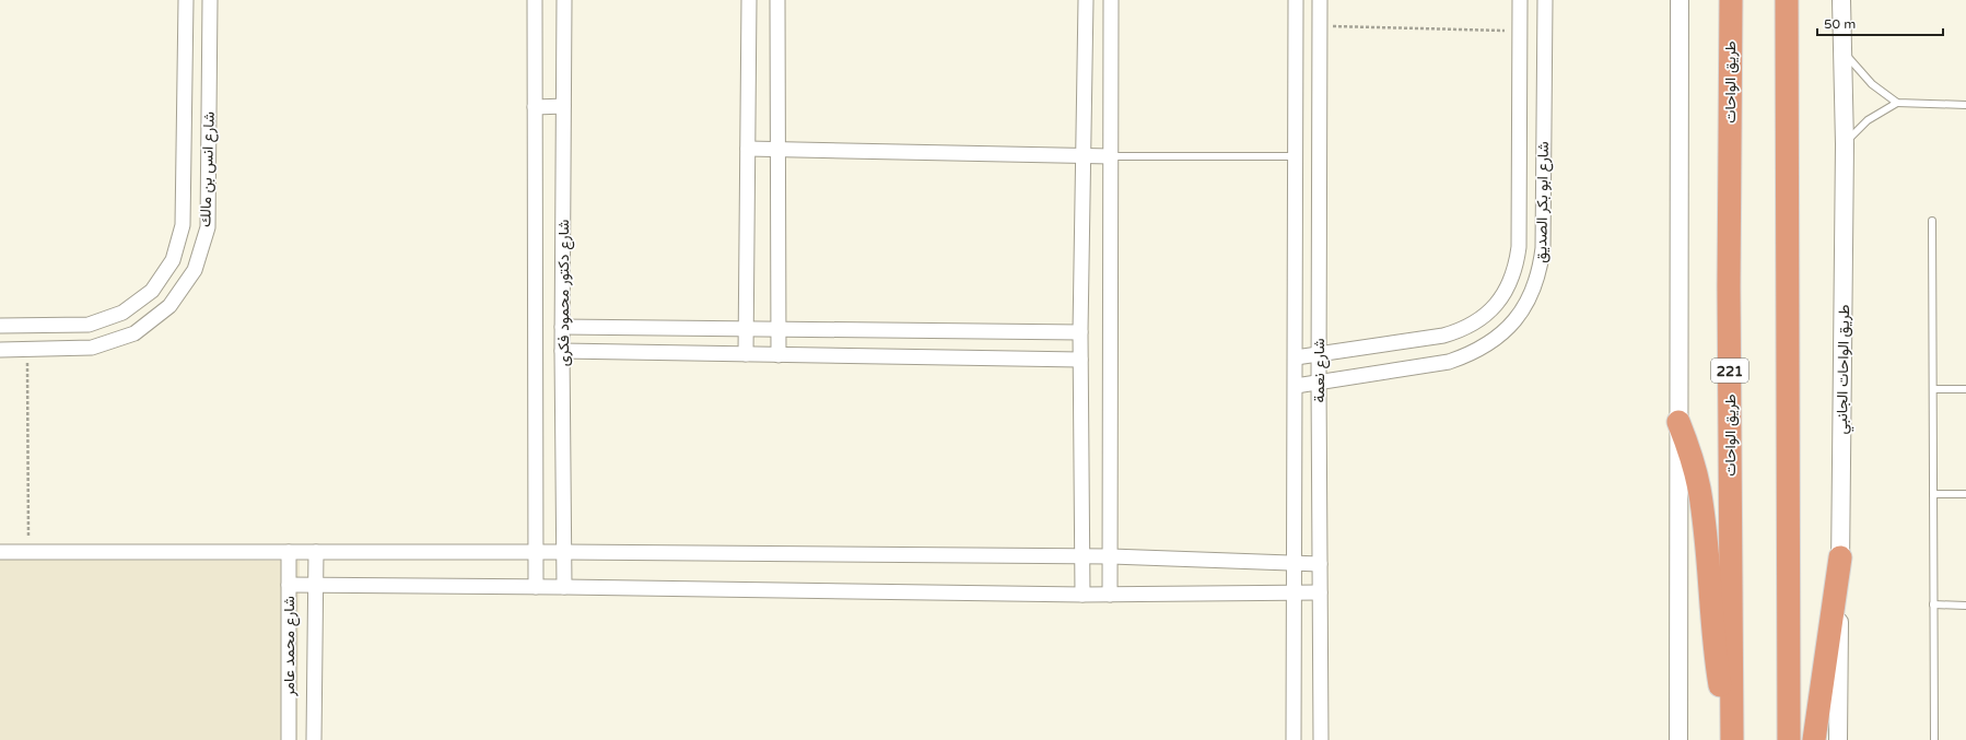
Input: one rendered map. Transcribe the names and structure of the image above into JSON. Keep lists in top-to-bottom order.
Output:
{
  "streets": {
    "highway": ["طريق الواحات", "221"],
    "street": [
      "شارع انس بن مالك",
      "شارع ابو بكر الصديق",
      "شارع دكتور محمود فكرى",
      "طريق الواحات الجانبي",
      "شارع نعمة",
      "شارع محمد عامر"
    ]
  },
  "crossings": [
    ["شارع ابو بكر الصديق", "شارع نعمة"]
  ],
  "scale_bar": "50 m"
}
